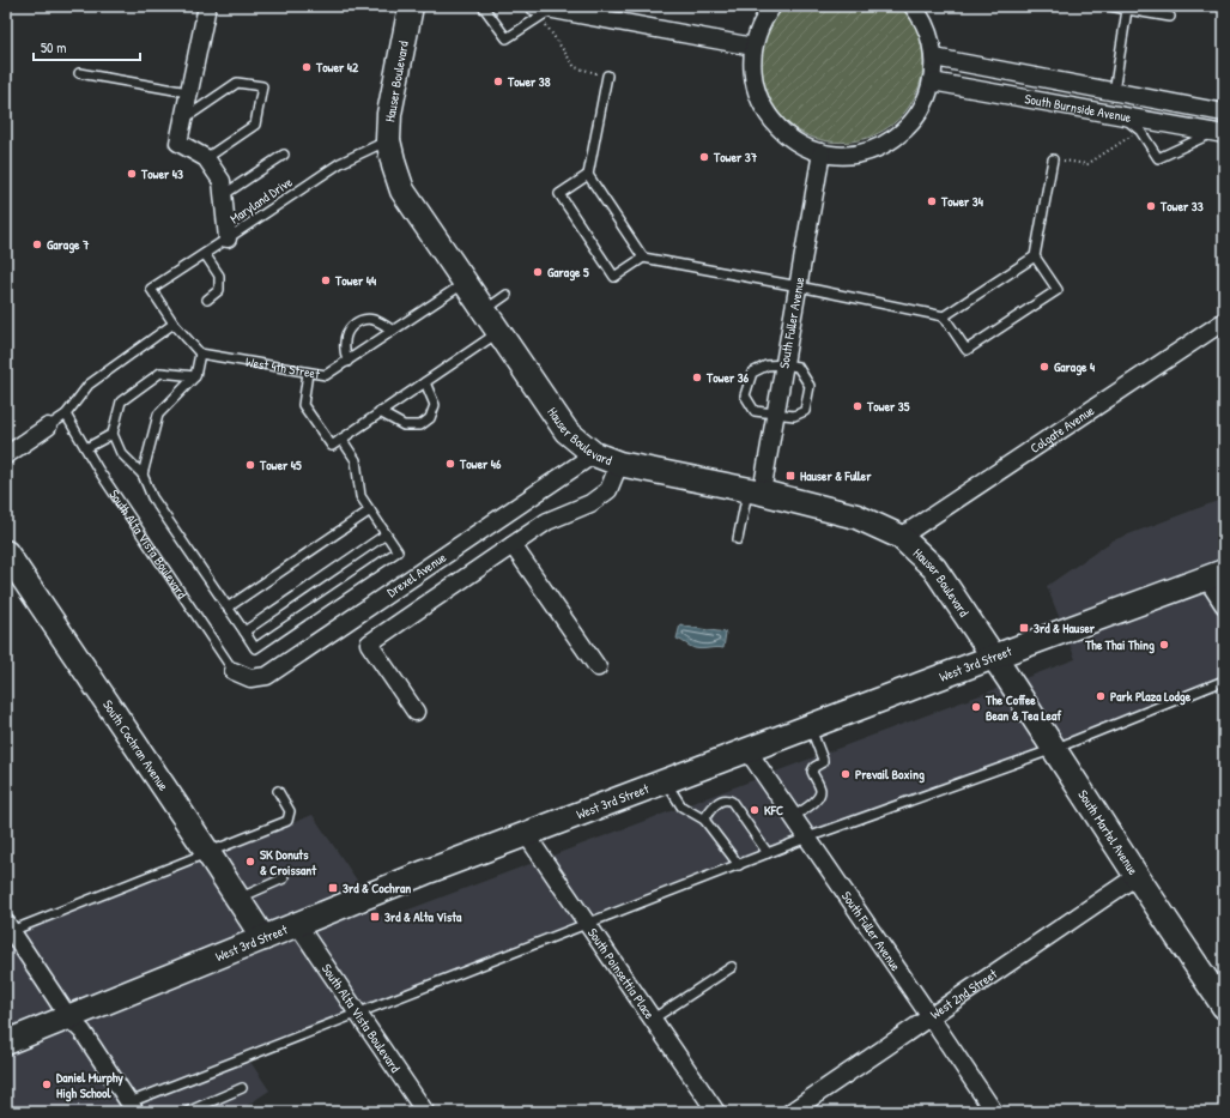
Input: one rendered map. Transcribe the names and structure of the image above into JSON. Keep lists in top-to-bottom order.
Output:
{
  "streets": {
    "street": [
      "Hauser Boulevard",
      "South Burnside Avenue",
      "South Fuller Avenue",
      "Colgate Avenue",
      "South Alta Vista Boulevard",
      "Drexel Avenue",
      "West 3rd Street",
      "South Cochran Avenue",
      "South Martel Avenue",
      "South Poinsettia Place",
      "West 2nd Street"
    ],
    "lane": ["Maryland Drive", "West 4th Street"]
  },
  "crossings": [
    ["Hauser Boulevard", "Maryland Drive"],
    ["Hauser Boulevard", "South Fuller Avenue"],
    ["Hauser Boulevard", "West 4th Street"],
    ["Hauser Boulevard", "Colgate Avenue"],
    ["Hauser Boulevard", "Drexel Avenue"],
    ["Hauser Boulevard", "West 3rd Street"],
    ["Hauser Boulevard", "South Martel Avenue"],
    ["South Fuller Avenue", "West 3rd Street"],
    ["South Fuller Avenue", "West 2nd Street"],
    ["South Alta Vista Boulevard", "Drexel Avenue"],
    ["South Alta Vista Boulevard", "West 3rd Street"],
    ["West 3rd Street", "South Cochran Avenue"],
    ["West 3rd Street", "South Martel Avenue"],
    ["West 3rd Street", "South Poinsettia Place"],
    ["South Martel Avenue", "West 2nd Street"]
  ],
  "places": {
    "other": [
      "Tower 42",
      "Tower 38",
      "Tower 37",
      "Tower 43",
      "Tower 34",
      "Tower 33",
      "Garage 7",
      "Garage 5",
      "Tower 44",
      "Garage 4",
      "Tower 36",
      "Tower 35",
      "Tower 46",
      "Tower 45",
      "The Thai Thing",
      "Park Plaza Lodge",
      "The Coffee Bean & Tea Leaf",
      "Prevail Boxing",
      "KFC",
      "SK Donuts & Croissant",
      "Daniel Murphy High School"
    ],
    "transit": [
      "Hauser & Fuller",
      "3rd & Hauser",
      "3rd & Cochran",
      "3rd & Alta Vista"
    ]
  },
  "scale_bar": "50 m"
}
